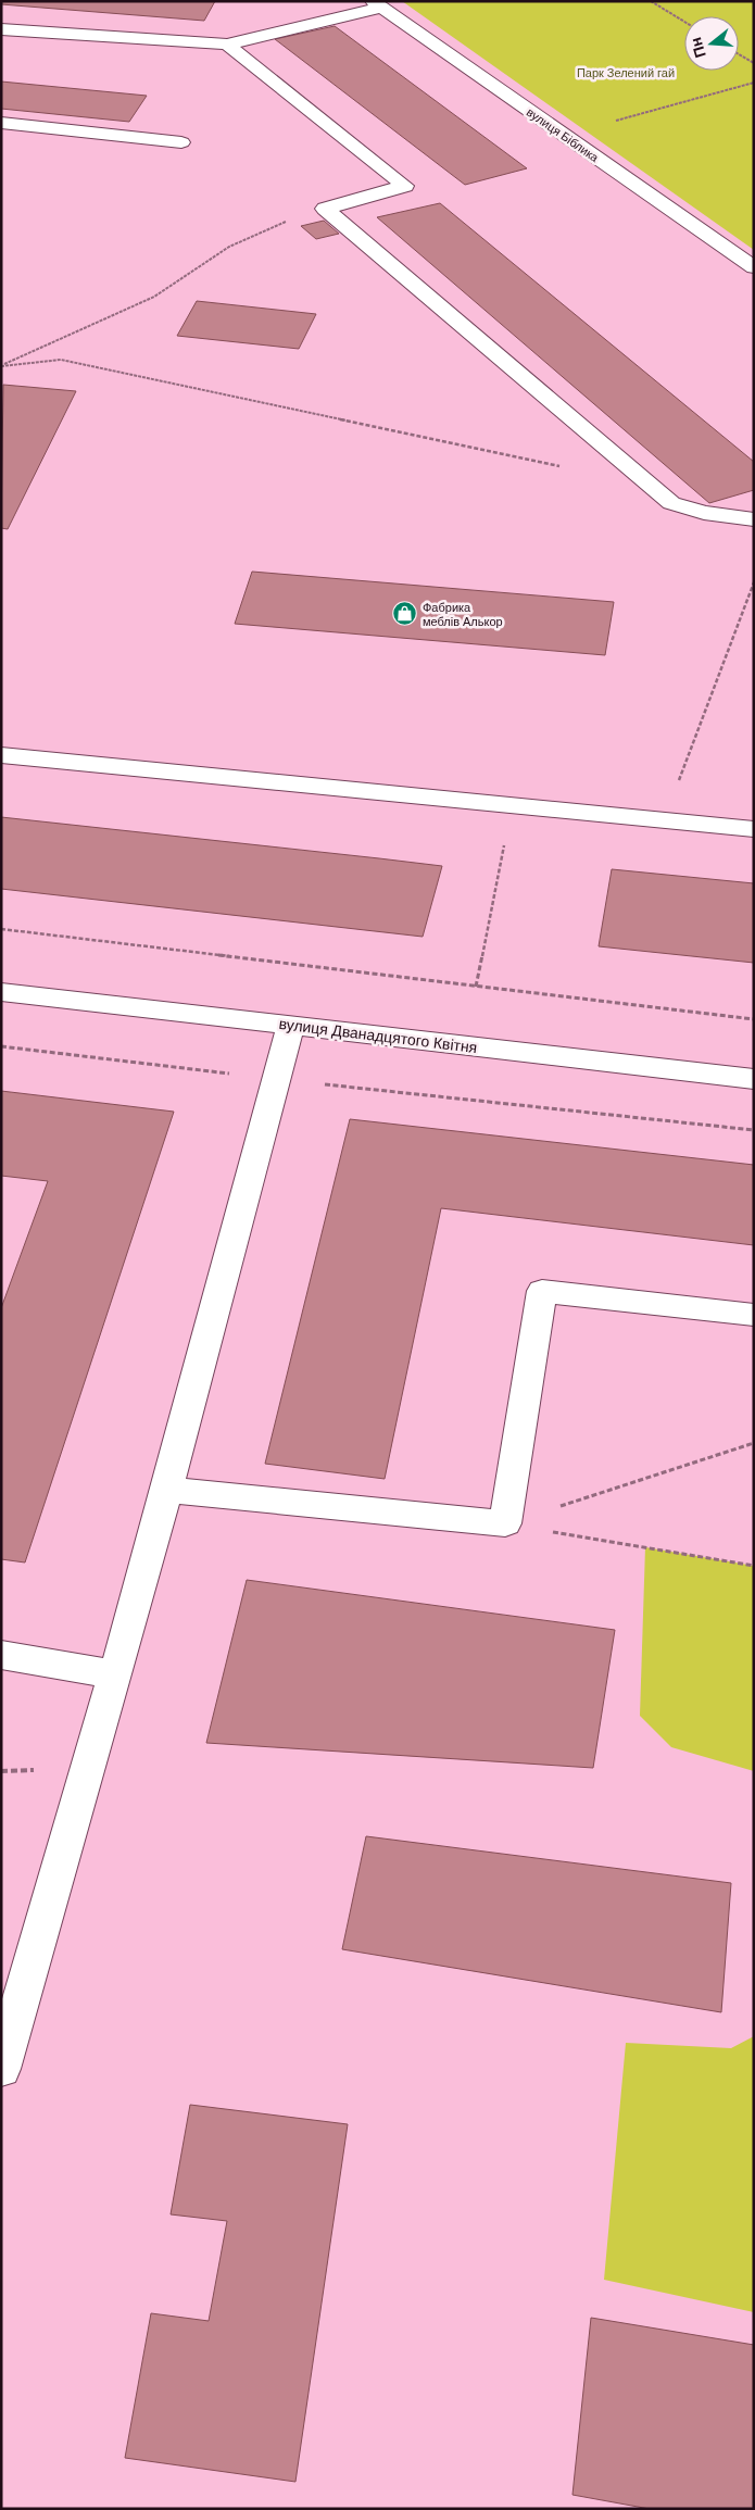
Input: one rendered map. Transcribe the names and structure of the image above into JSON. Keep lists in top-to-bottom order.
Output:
{
  "streets": {
    "street": ["вулиця Біблика", "вулиця Дванадцятого Квітня"]
  },
  "parks": ["Парк Зелений гай"],
  "places": {
    "shop": ["Фабрика меблів Алькор"]
  },
  "north": "left"
}
